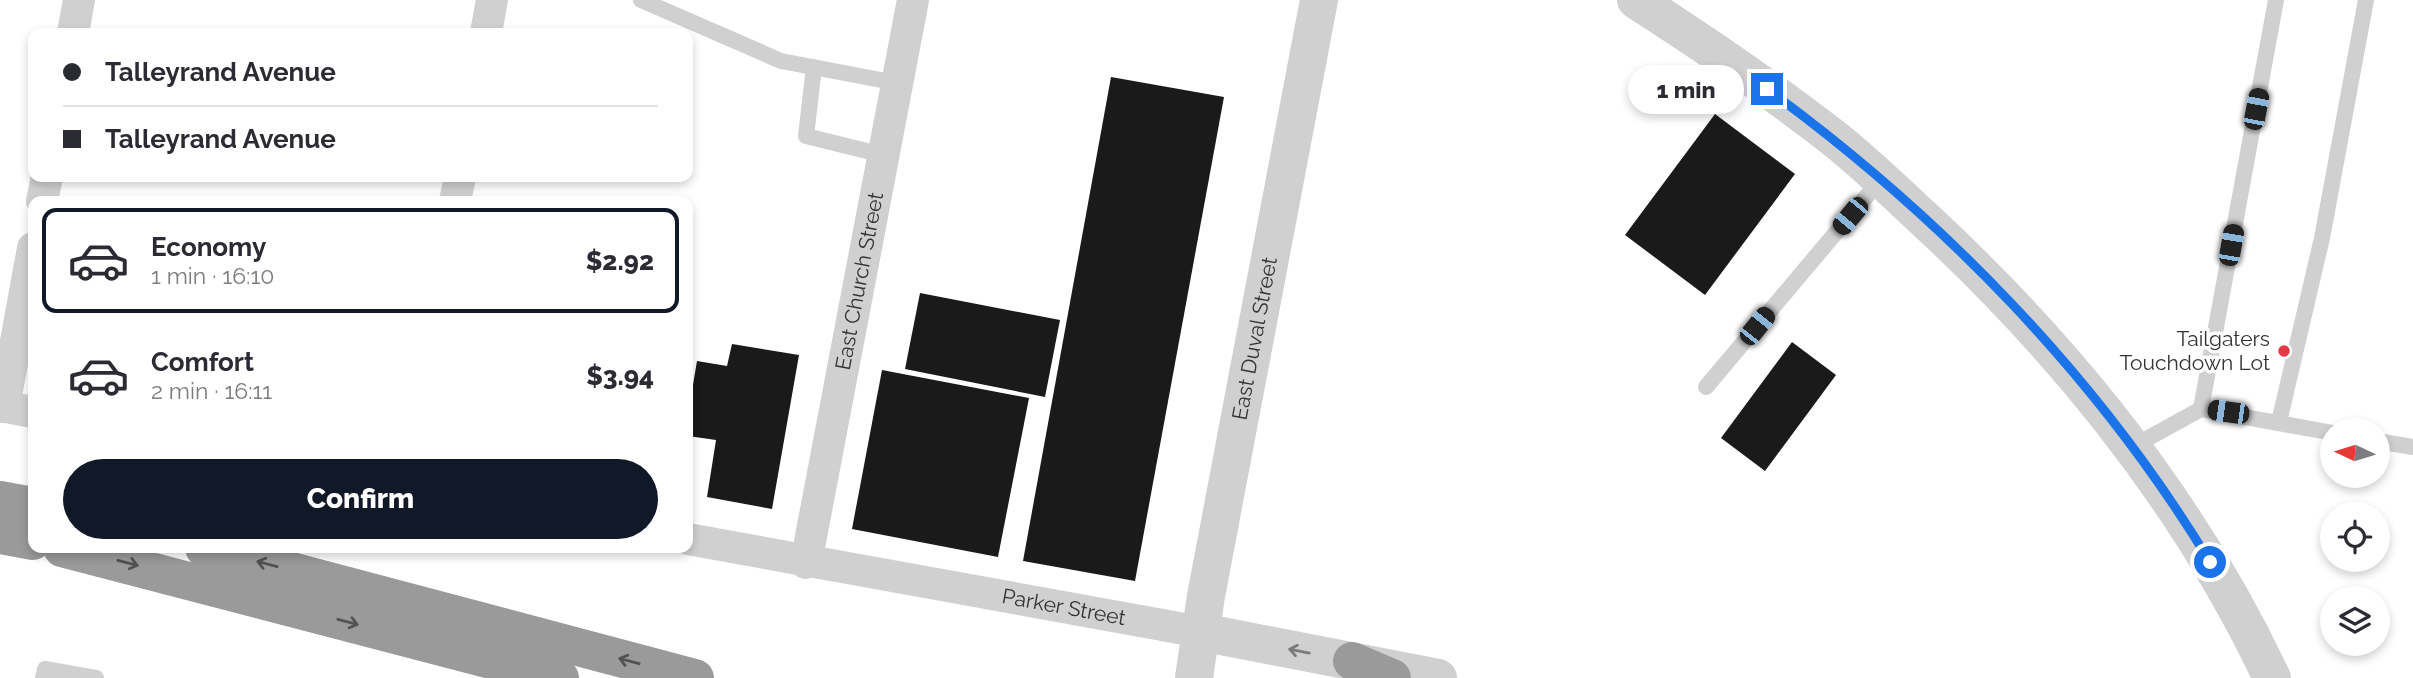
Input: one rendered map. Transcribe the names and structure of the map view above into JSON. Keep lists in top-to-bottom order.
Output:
{
  "streets": {
    "street": ["East Church Street", "East Duval Street", "Parker Street"]
  },
  "crossings": [
    ["East Church Street", "Parker Street"],
    ["East Duval Street", "Parker Street"]
  ],
  "places": ["Tailgaters Touchdown Lot"],
  "north": "left",
  "page": {
    "banner": ["Talleyrand Avenue", "Talleyrand Avenue"],
    "bubble": "1 min",
    "list": [
      {
        "name": "Economy",
        "note": "1 min · 16:10",
        "value": "$2.92"
      },
      {
        "name": "Comfort",
        "note": "2 min · 16:11",
        "value": "$3.94"
      }
    ],
    "buttons": "Confirm"
  }
}
